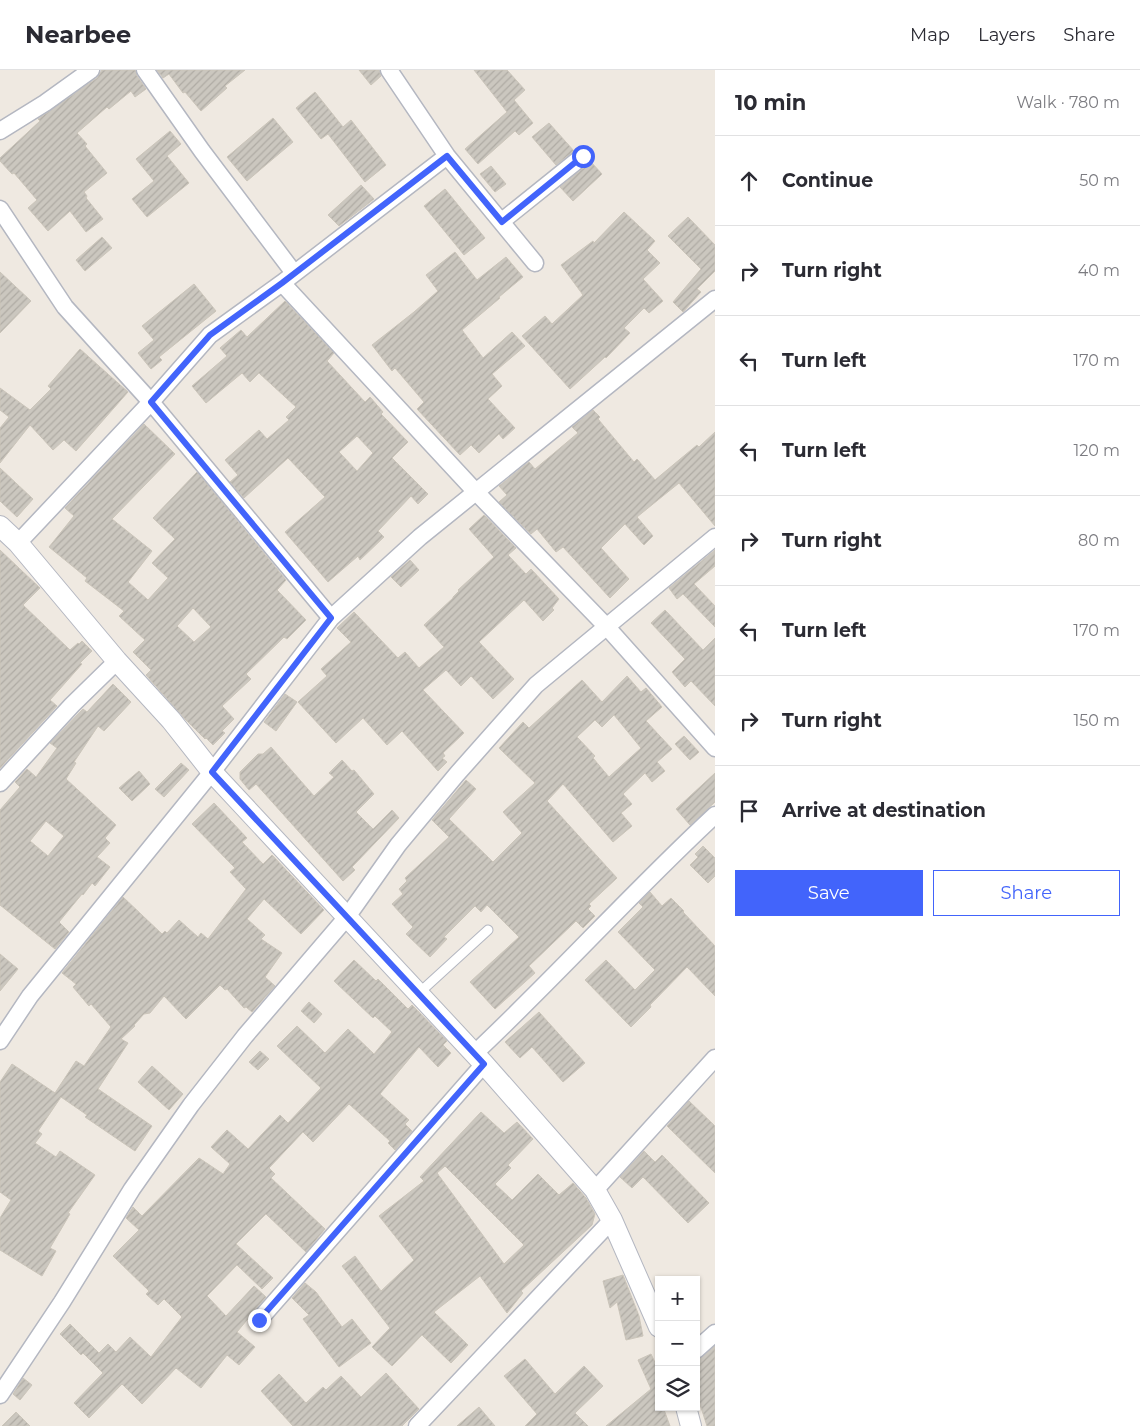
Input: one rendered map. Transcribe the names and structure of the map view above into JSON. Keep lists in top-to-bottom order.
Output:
{
  "page": {
    "header": "Nearbee",
    "nav": ["Map", "Layers", "Share"],
    "heading": ["10 min", "Walk · 780 m"],
    "list": [
      ["Continue", "50 m"],
      ["Turn right", "40 m"],
      ["Turn left", "170 m"],
      ["Turn left", "120 m"],
      ["Turn right", "80 m"],
      ["Turn left", "170 m"],
      ["Turn right", "150 m"],
      "Arrive at destination"
    ],
    "buttons": ["Save", "Share"],
    "map_buttons": ["+", "−"]
  }
}
